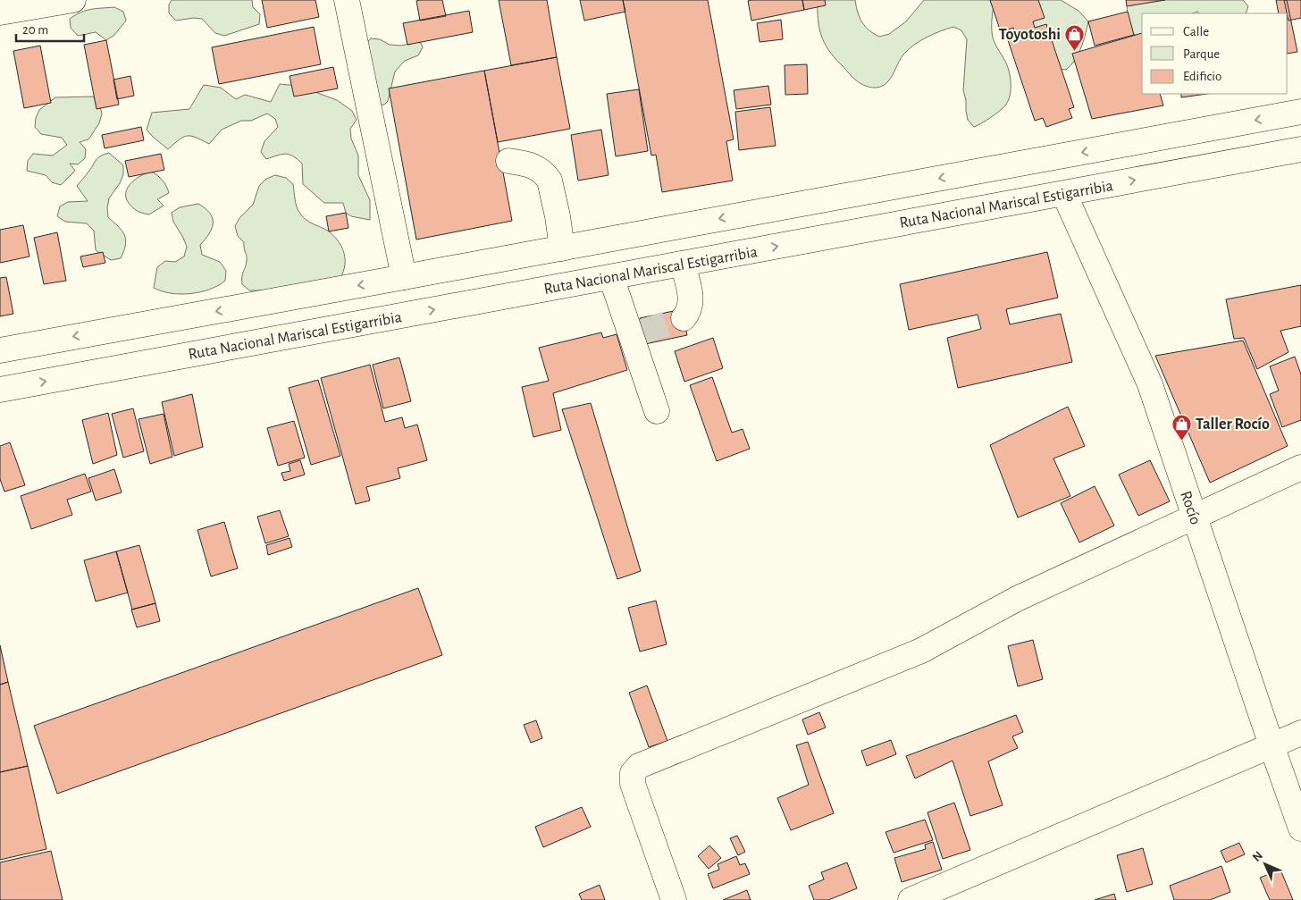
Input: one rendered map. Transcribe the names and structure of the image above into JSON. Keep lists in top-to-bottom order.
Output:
{
  "streets": {
    "main road": ["Ruta Nacional Mariscal Estigarribia", "Rocío"]
  },
  "crossings": [
    ["Ruta Nacional Mariscal Estigarribia", "Rocío"]
  ],
  "places": {
    "shop": ["Toyotoshi", "Taller Rocío"]
  },
  "legend": ["Calle", "Parque", "Edificio"],
  "scale_bar": "20 m",
  "north": "top left"
}
